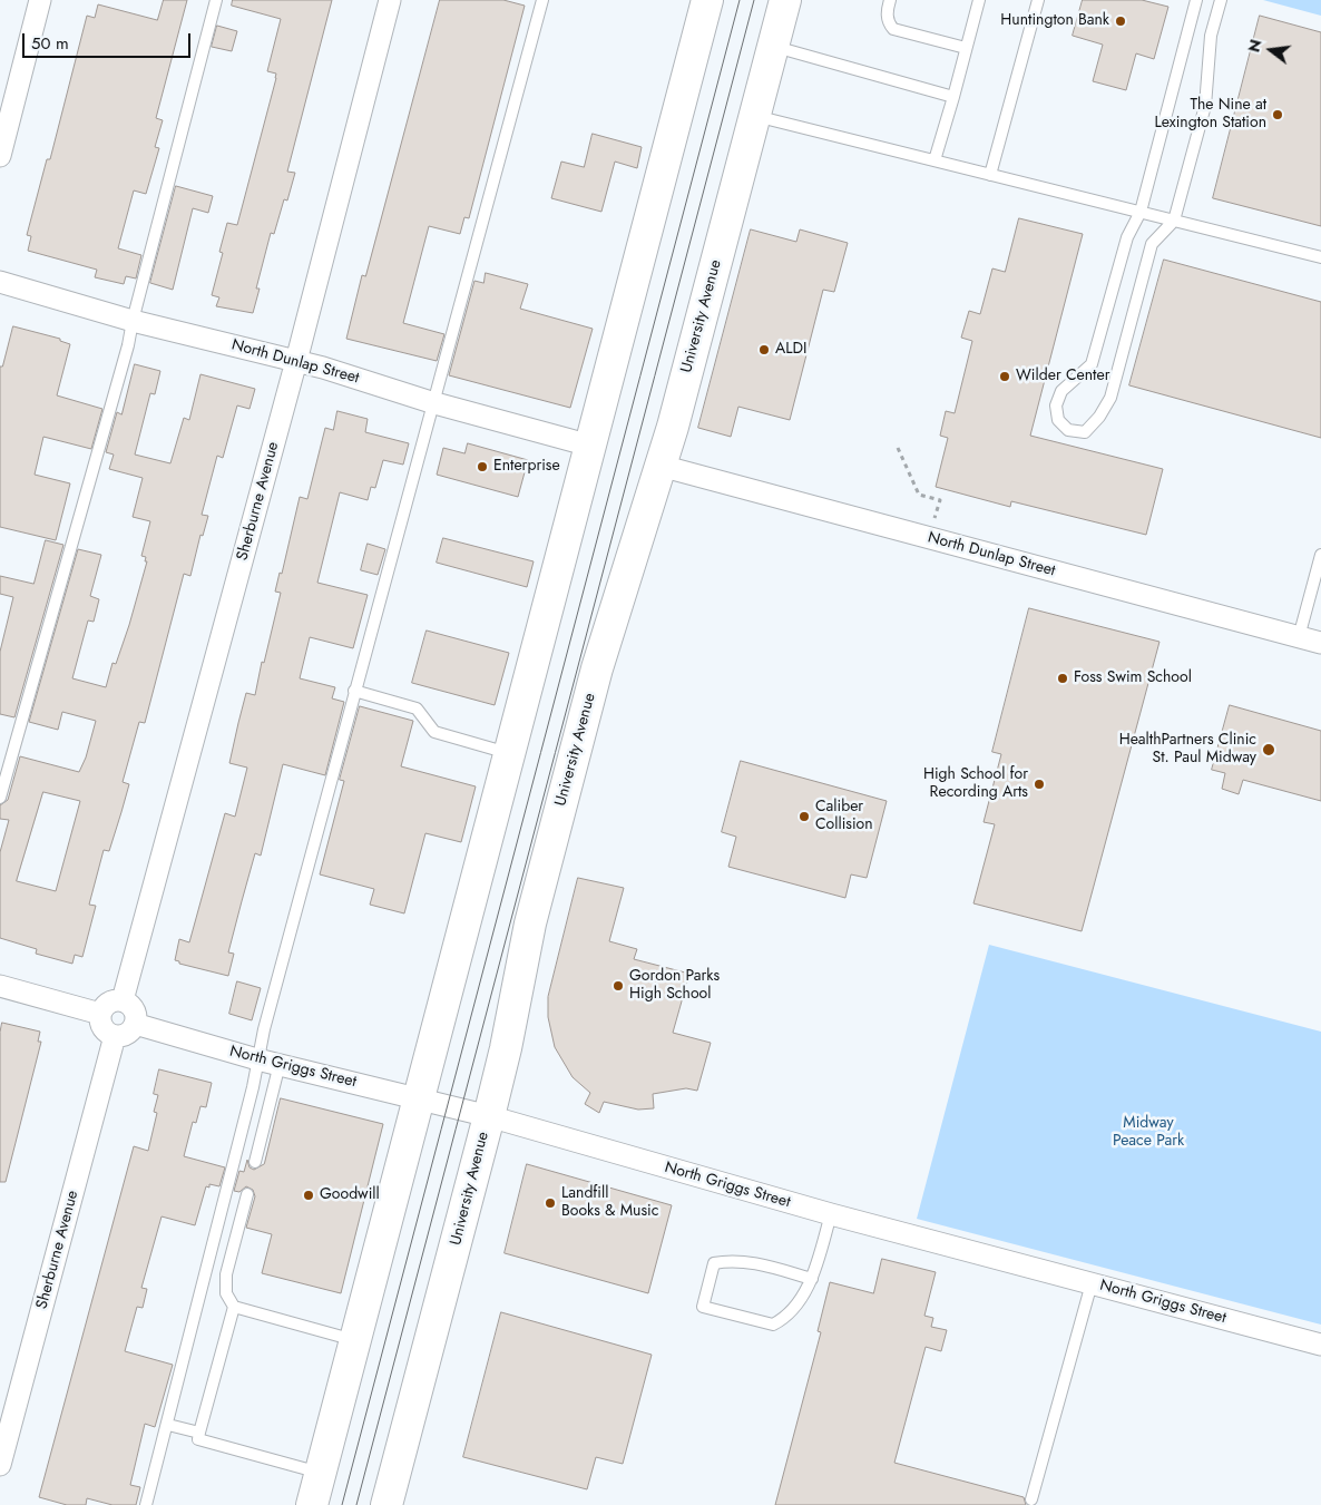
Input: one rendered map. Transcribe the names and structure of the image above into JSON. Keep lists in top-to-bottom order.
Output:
{
  "streets": {
    "main road": ["University Avenue"],
    "street": ["North Dunlap Street", "Sherburne Avenue", "North Griggs Street"]
  },
  "crossings": [
    ["University Avenue", "North Dunlap Street"],
    ["University Avenue", "North Griggs Street"],
    ["North Dunlap Street", "Sherburne Avenue"],
    ["Sherburne Avenue", "North Griggs Street"]
  ],
  "parks": ["Midway Peace Park"],
  "places": [
    "Huntington Bank",
    "The Nine at Lexington Station",
    "ALDI",
    "Wilder Center",
    "Enterprise",
    "Foss Swim School",
    "HealthPartners Clinic St. Paul Midway",
    "High School for Recording Arts",
    "Caliber Collision",
    "Gordon Parks High School",
    "Goodwill",
    "Landfill Books & Music"
  ],
  "scale_bar": "50 m",
  "north": "left"
}
